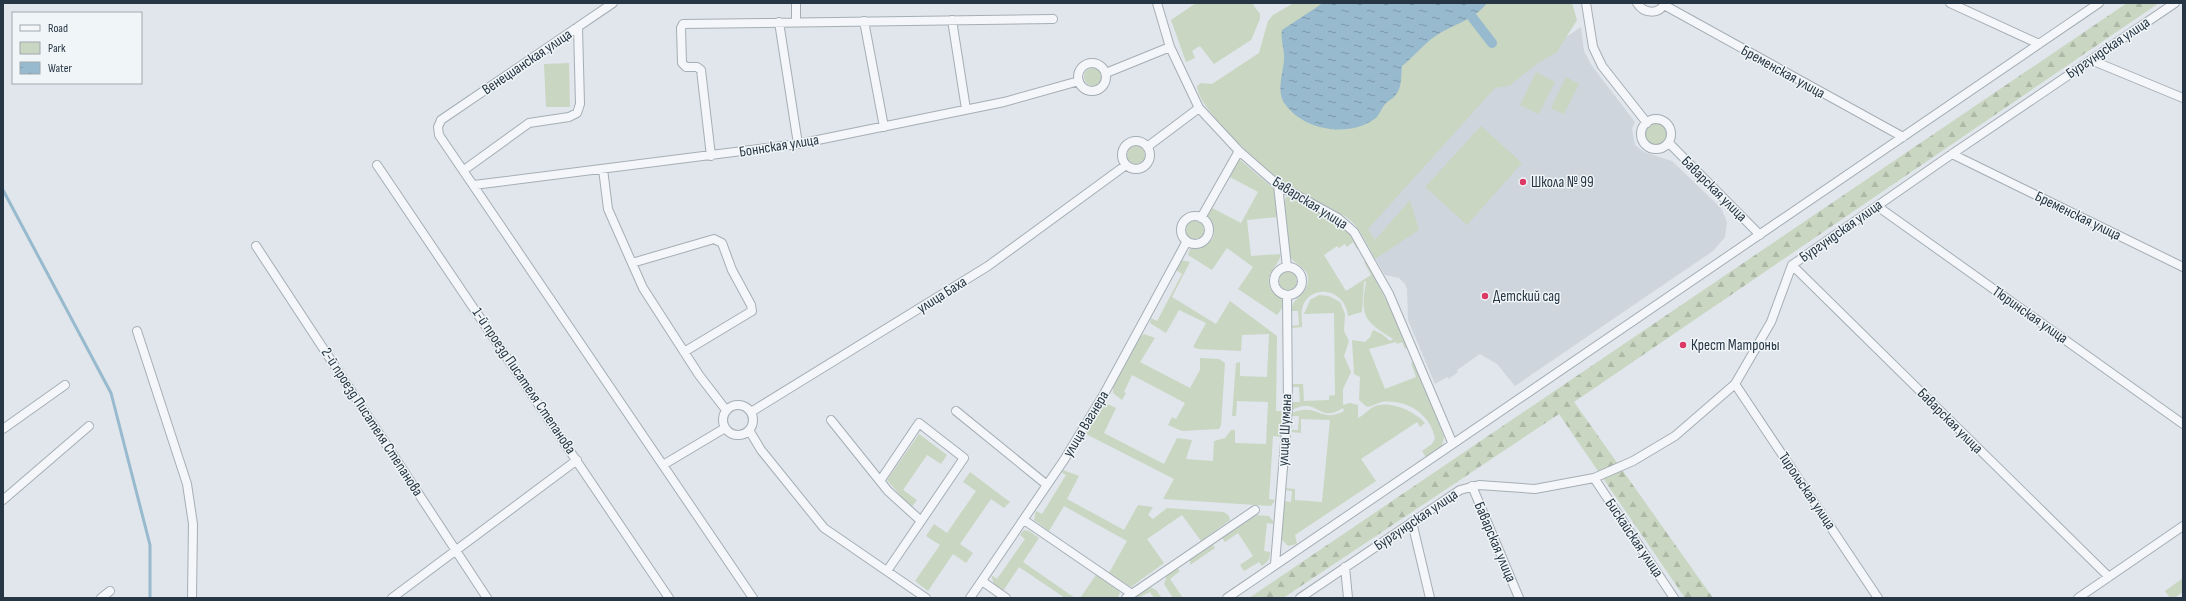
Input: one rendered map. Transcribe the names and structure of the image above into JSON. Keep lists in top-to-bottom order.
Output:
{
  "streets": {
    "street": [
      "Бургундская улица",
      "Венецианская улица",
      "Бременская улица",
      "Боннская улица",
      "Баварская улица",
      "улица Баха",
      "Тюринская улица",
      "1-й проезд Писателя Степанова",
      "2-й проезд Писателя Степанова",
      "улица Вагнера",
      "улица Шумана",
      "Тирольская улица",
      "Бискайская улица"
    ]
  },
  "crossings": [
    ["Бургундская улица", "Бременская улица"],
    ["Бургундская улица", "Баварская улица"],
    ["Бургундская улица", "Тюринская улица"],
    ["Бургундская улица", "Тирольская улица"],
    ["Бургундская улица", "Бискайская улица"]
  ],
  "places": ["Школа № 99", "Детский сад", "Крест Матроны"],
  "legend": ["Road", "Park", "Water"]
}
